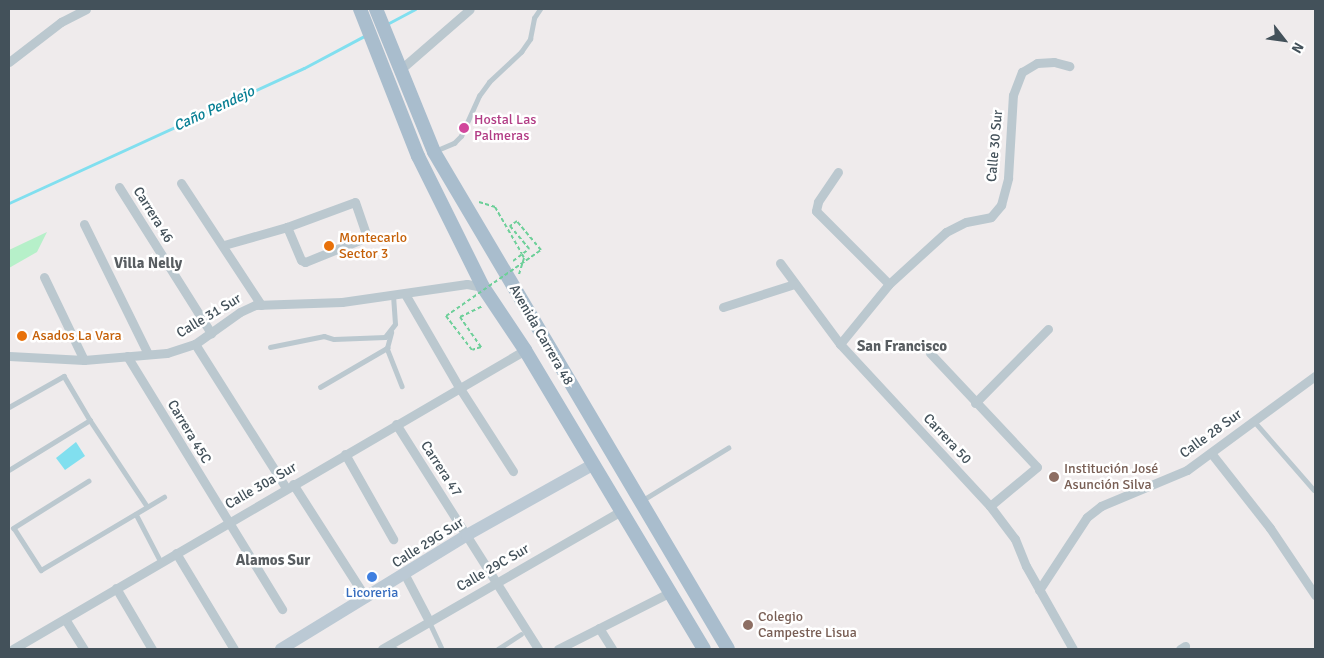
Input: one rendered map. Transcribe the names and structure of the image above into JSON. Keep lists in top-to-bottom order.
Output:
{
  "streets": {
    "main road": ["Avenida Carrera 48"],
    "street": [
      "Calle 30 Sur",
      "Carrera 46",
      "Calle 31 Sur",
      "Carrera 45C",
      "Calle 28 Sur",
      "Carrera 50",
      "Carrera 47",
      "Calle 30a Sur",
      "Calle 29G Sur",
      "Calle 29C Sur"
    ]
  },
  "crossings": [
    ["Calle 30 Sur", "Carrera 50"],
    ["Carrera 46", "Calle 31 Sur"],
    ["Calle 31 Sur", "Avenida Carrera 48"],
    ["Calle 31 Sur", "Carrera 45C"],
    ["Avenida Carrera 48", "Calle 30a Sur"],
    ["Avenida Carrera 48", "Calle 29G Sur"],
    ["Avenida Carrera 48", "Calle 29C Sur"],
    ["Carrera 45C", "Calle 30a Sur"],
    ["Calle 28 Sur", "Carrera 50"],
    ["Carrera 47", "Calle 30a Sur"],
    ["Carrera 47", "Calle 29G Sur"],
    ["Carrera 47", "Calle 29C Sur"]
  ],
  "districts": ["Villa Nelly", "San Francisco", "Alamos Sur"],
  "water": ["Caño Pendejo"],
  "places": [
    "Hostal Las Palmeras",
    "Montecarlo Sector 3",
    "Asados La Vara",
    "Institución José Asunción Silva",
    "Licoreria",
    "Colegio Campestre Lisua"
  ],
  "north": "bottom right"
}
